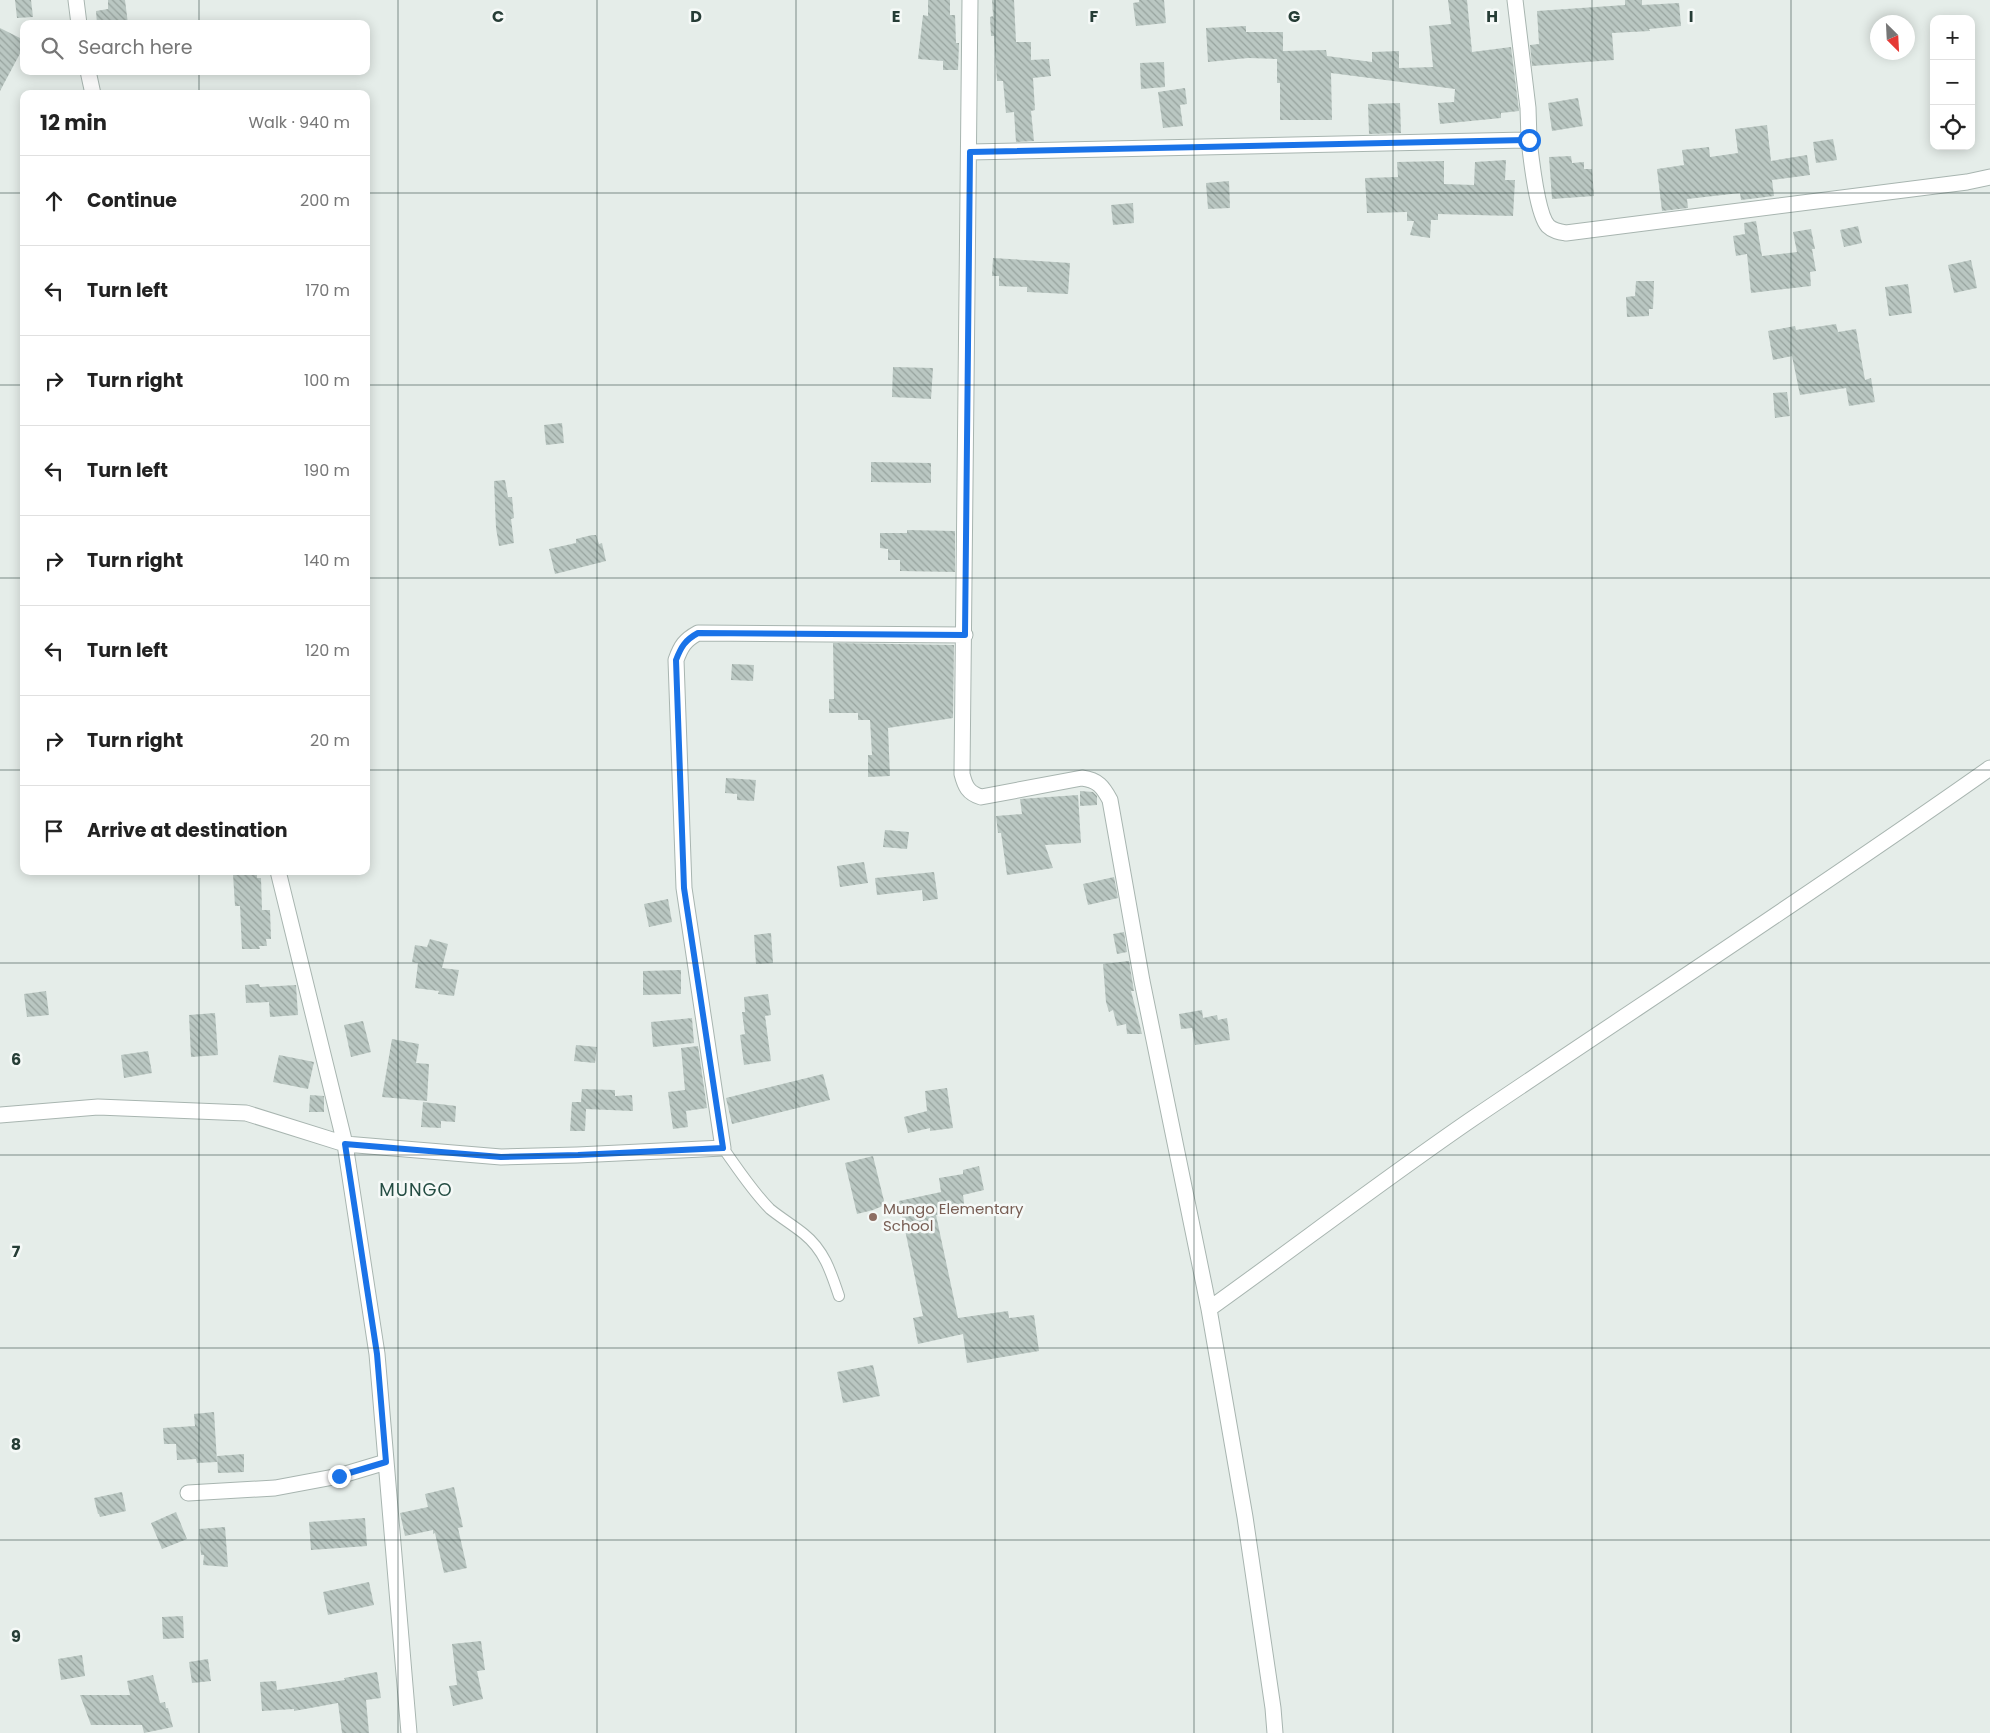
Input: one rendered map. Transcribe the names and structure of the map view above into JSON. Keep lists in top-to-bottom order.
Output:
{
  "districts": ["MUNGO"],
  "places": ["Mungo Elementary School"],
  "north": "bottom right",
  "page": {
    "map_buttons": ["+", "−"],
    "search": "Search here",
    "heading": ["12 min", "Walk · 940 m"],
    "list": [
      ["Continue", "200 m"],
      ["Turn left", "170 m"],
      ["Turn right", "100 m"],
      ["Turn left", "190 m"],
      ["Turn right", "140 m"],
      ["Turn left", "120 m"],
      ["Turn right", "20 m"],
      "Arrive at destination"
    ]
  },
  "grid": {
    "columns": [
      "C",
      "D",
      "E",
      "F",
      "G",
      "H",
      "I"
    ],
    "rows": [
      "6",
      "7",
      "8",
      "9"
    ]
  }
}
